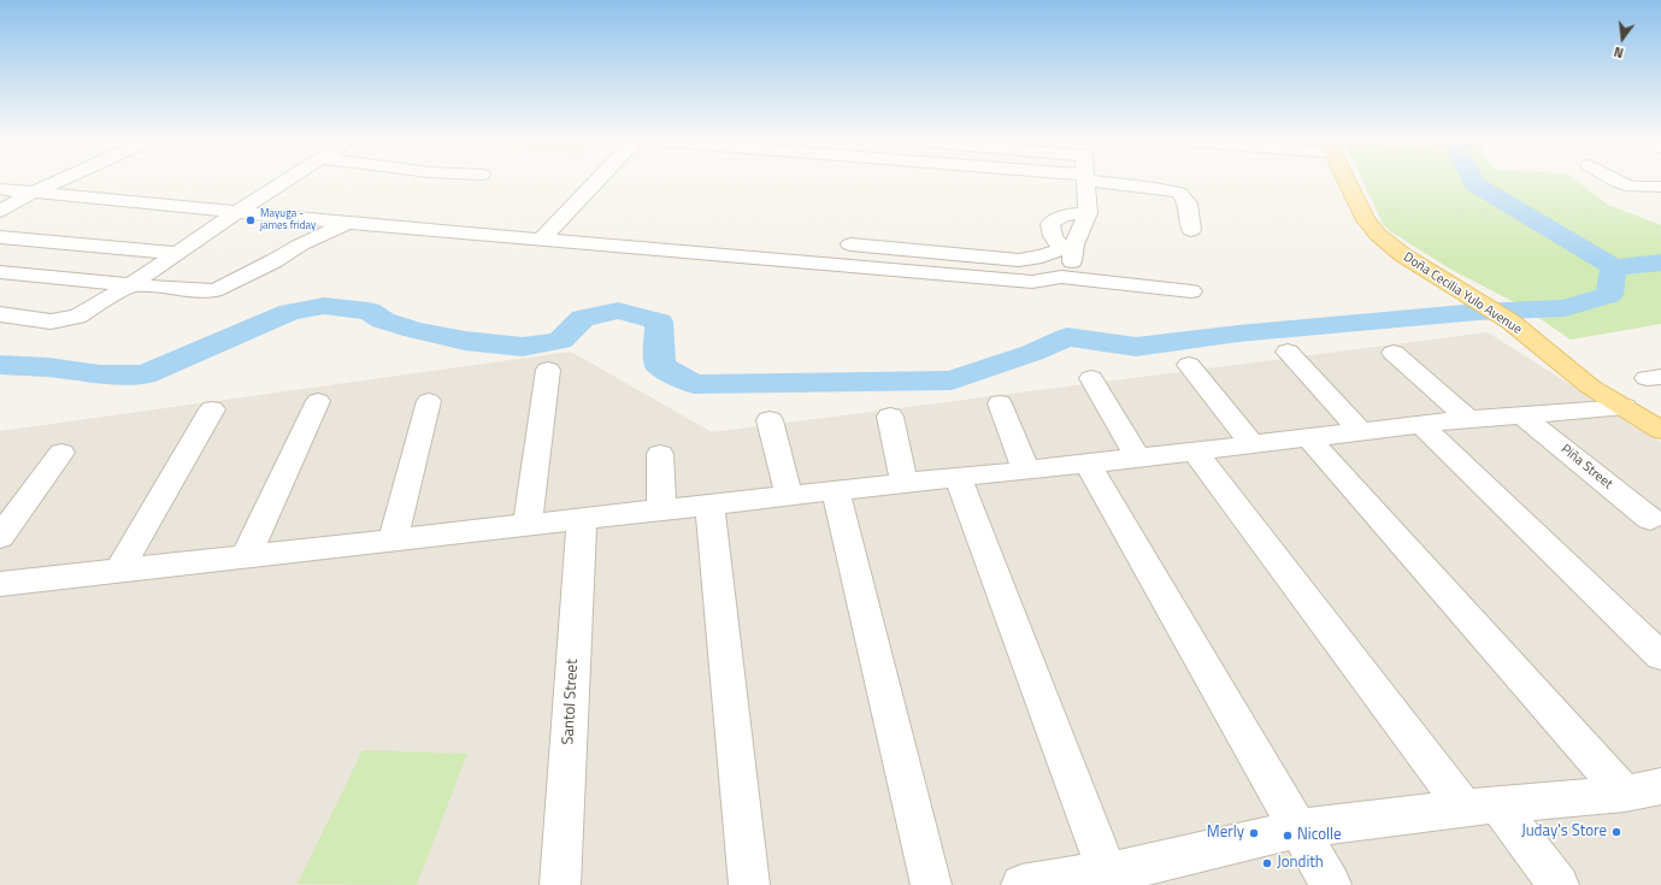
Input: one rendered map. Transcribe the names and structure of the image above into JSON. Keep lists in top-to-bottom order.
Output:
{
  "streets": {
    "main road": ["Doña Cecilia Yulo Avenue"],
    "street": ["Piña Street", "Santol Street"]
  },
  "places": [
    "Mayuga - james friday",
    "Juday's Store",
    "Merly",
    "Nicolle",
    "Jondith"
  ],
  "north": "bottom"
}
